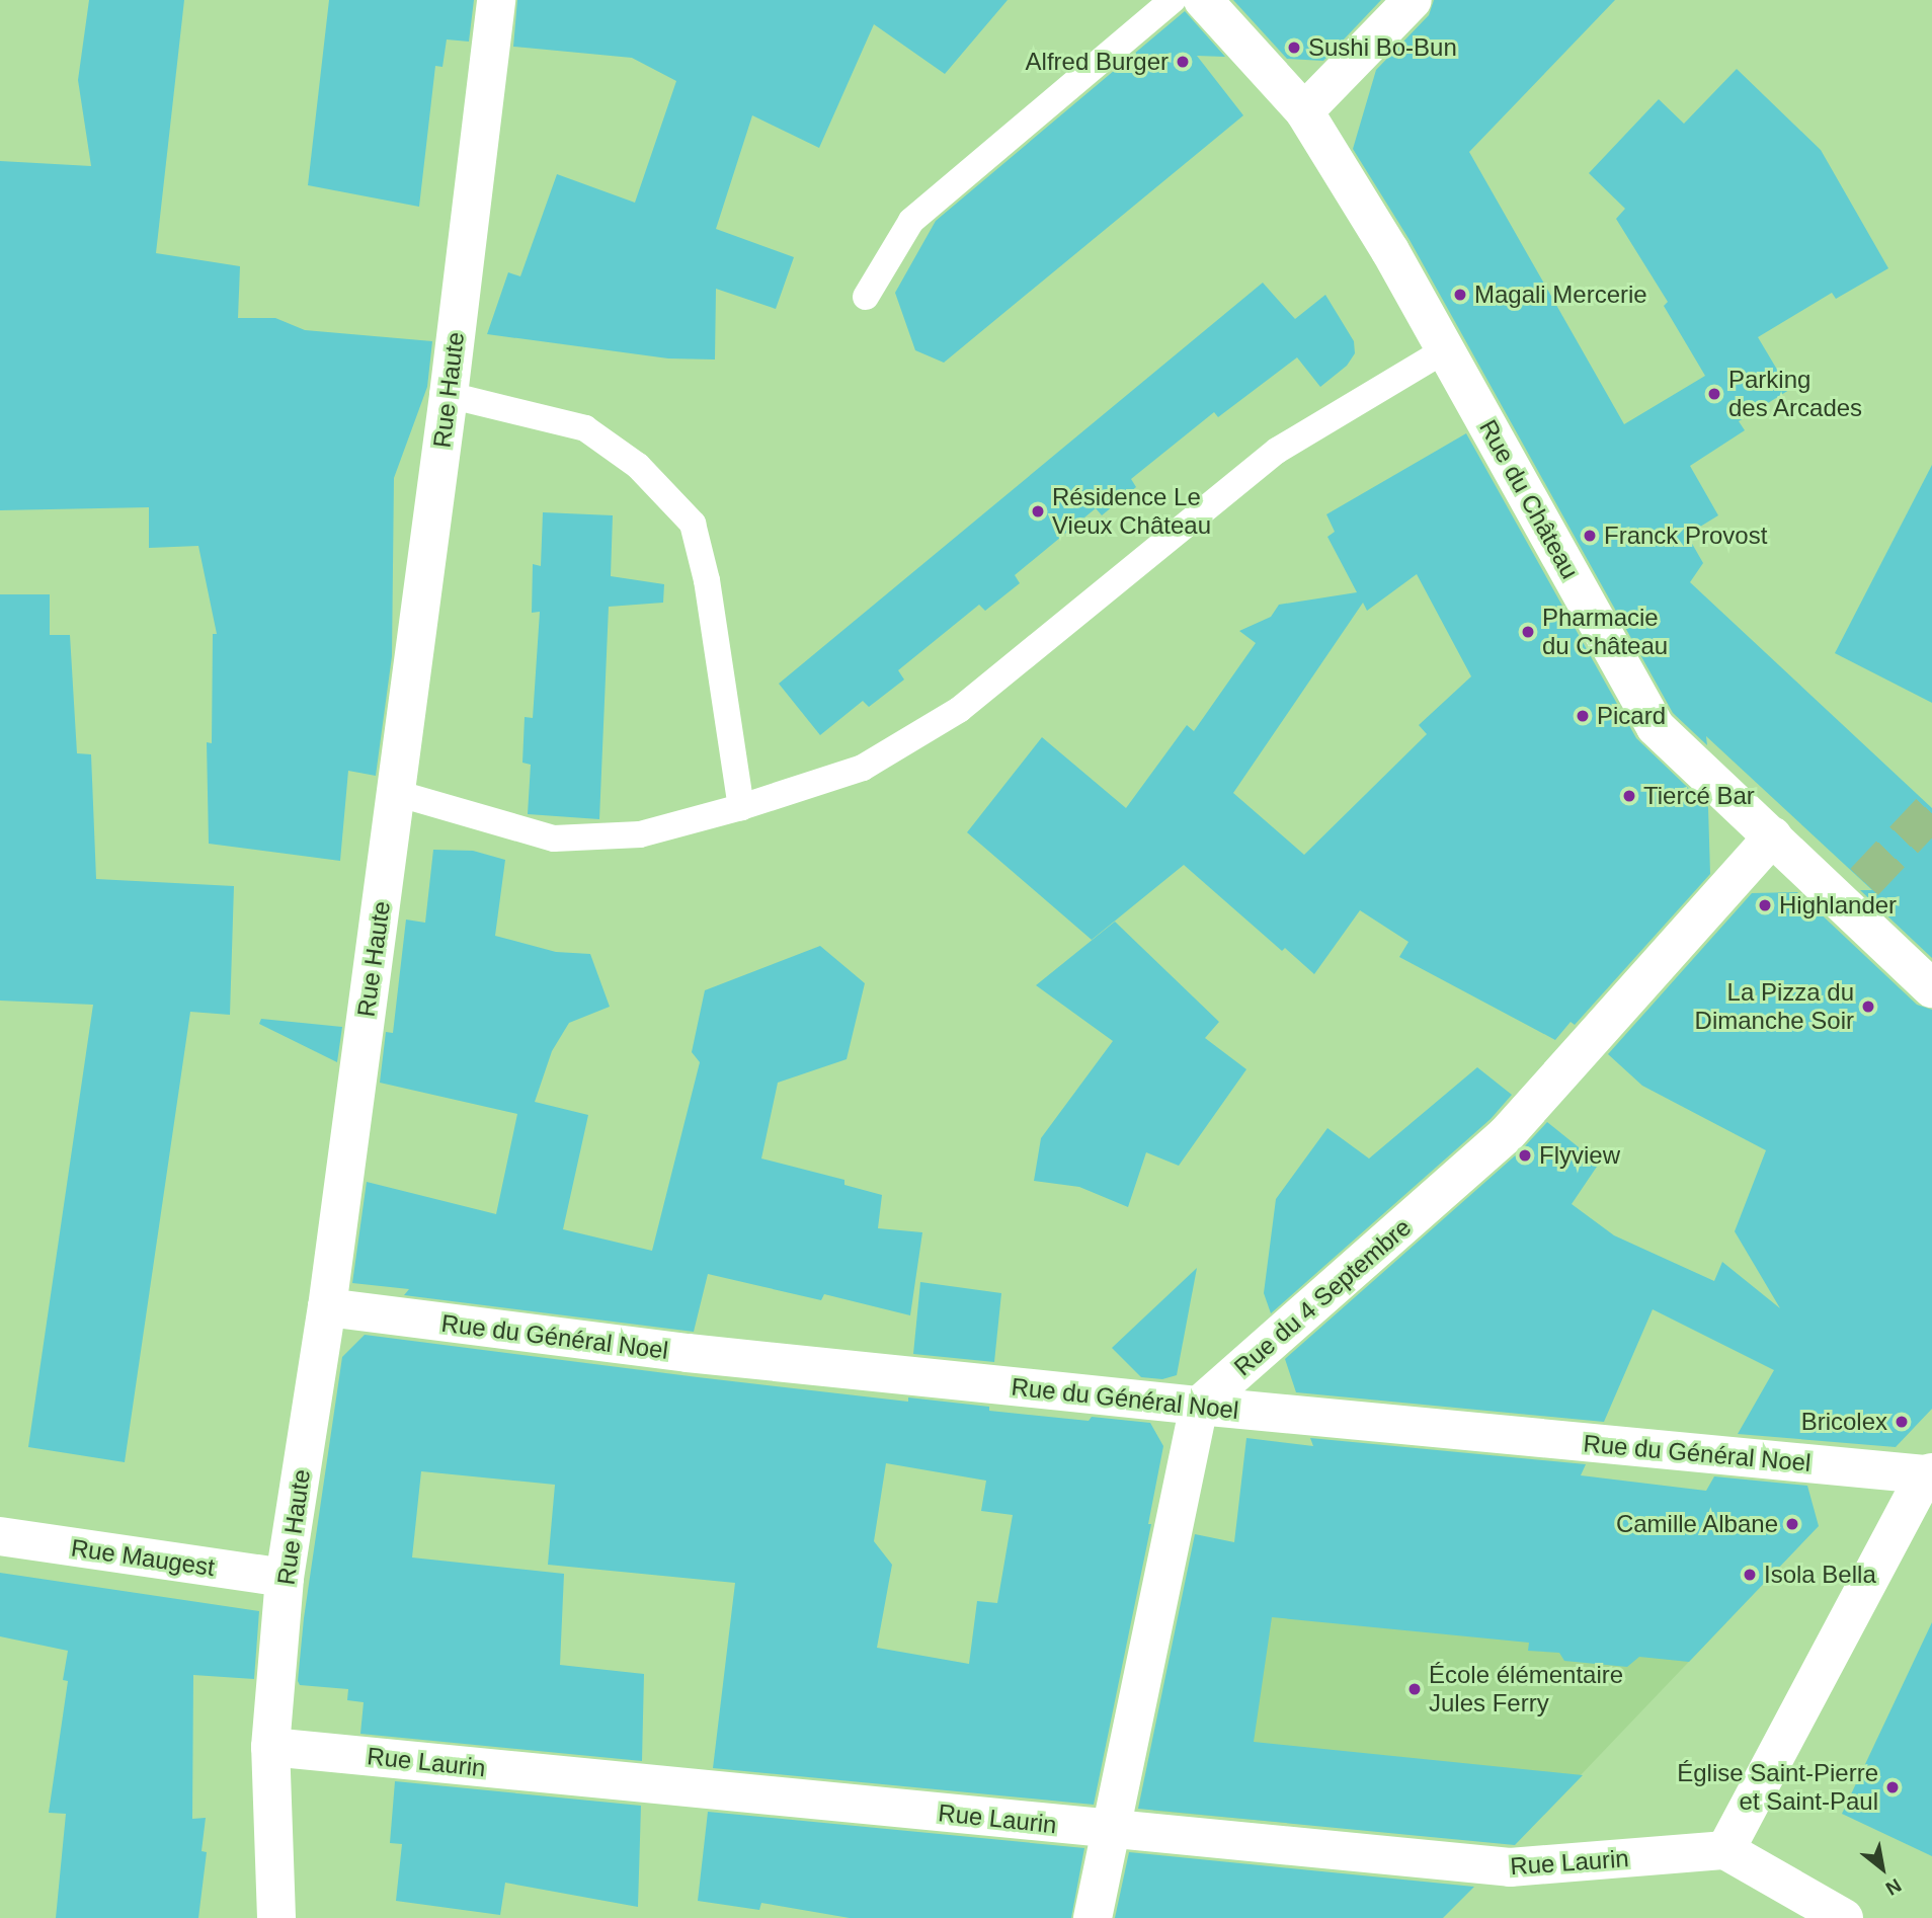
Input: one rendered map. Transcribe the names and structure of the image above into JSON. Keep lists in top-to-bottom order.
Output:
{
  "streets": {
    "street": [
      "Rue Haute",
      "Rue du Château",
      "Rue du 4 Septembre",
      "Rue du Général Noel",
      "Rue Maugest",
      "Rue Laurin"
    ]
  },
  "crossings": [
    ["Rue Haute", "Rue du Général Noel"],
    ["Rue Haute", "Rue Maugest"],
    ["Rue Haute", "Rue Laurin"],
    ["Rue du Château", "Rue du 4 Septembre"],
    ["Rue du 4 Septembre", "Rue du Général Noel"]
  ],
  "places": [
    "Sushi Bo-Bun",
    "Alfred Burger",
    "Magali Mercerie",
    "Parking des Arcades",
    "Résidence Le Vieux Château",
    "Franck Provost",
    "Pharmacie du Château",
    "Picard",
    "Tiercé Bar",
    "Highlander",
    "La Pizza du Dimanche Soir",
    "Flyview",
    "Bricolex",
    "Camille Albane",
    "Isola Bella",
    "École élémentaire Jules Ferry",
    "Église Saint-Pierre et Saint-Paul"
  ],
  "north": "bottom right"
}
